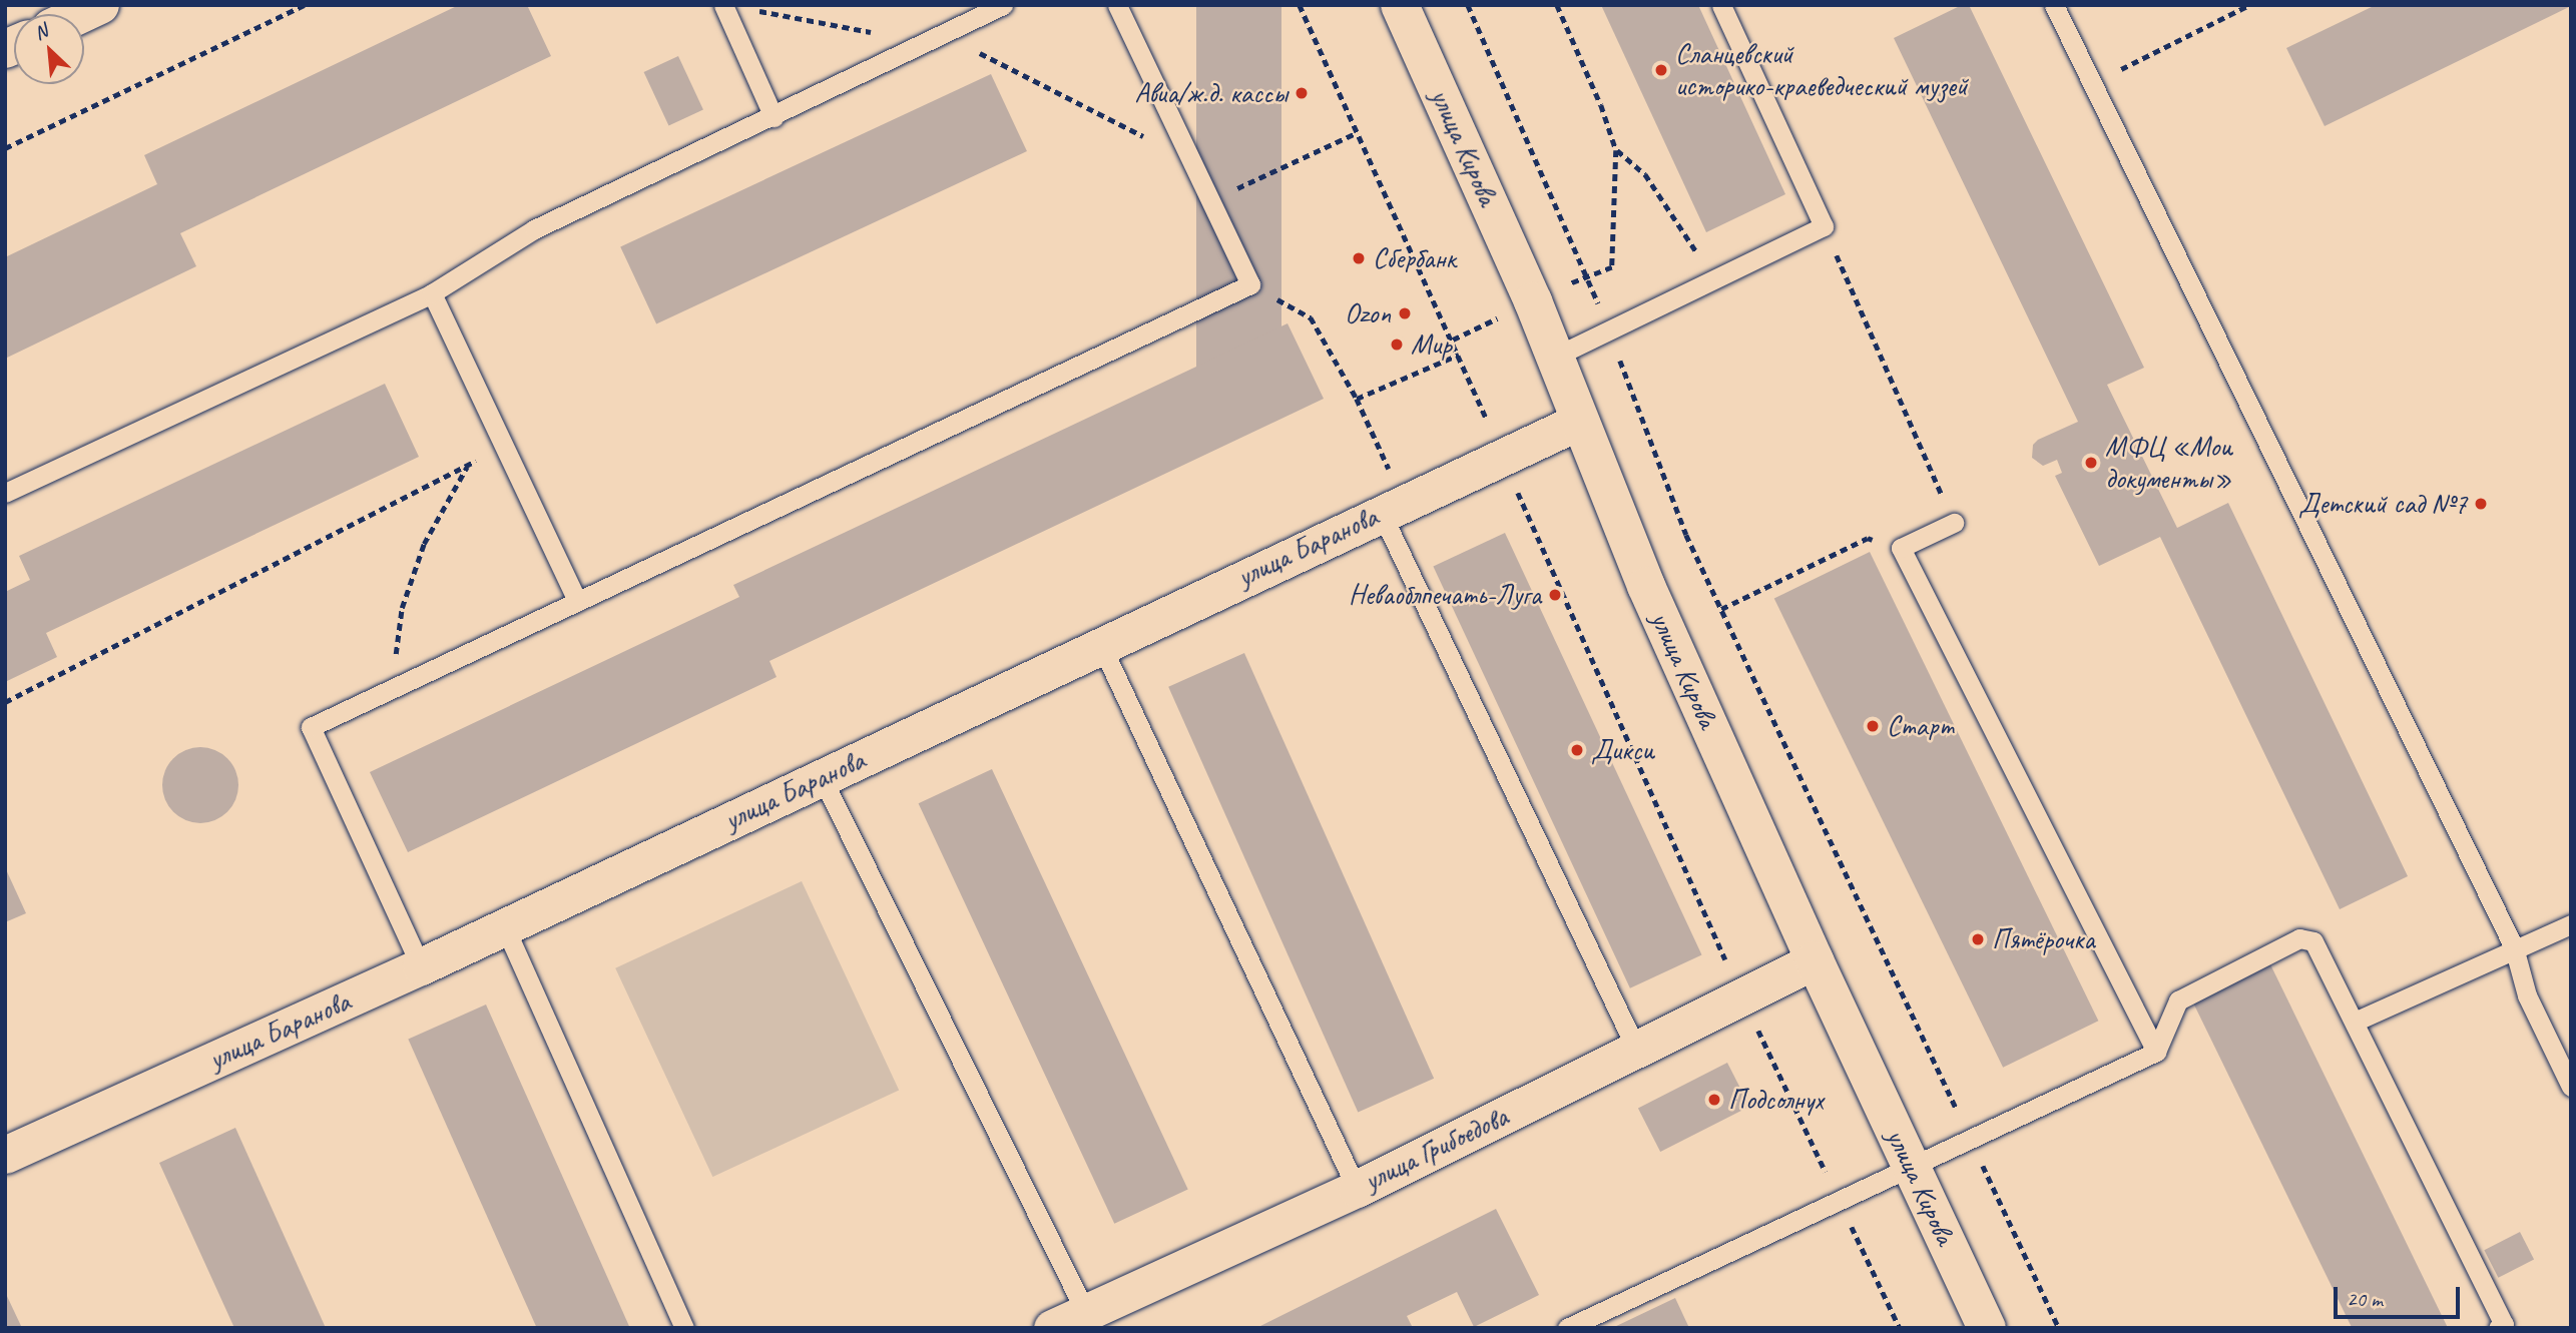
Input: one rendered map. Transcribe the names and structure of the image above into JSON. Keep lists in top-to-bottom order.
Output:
{
  "streets": {
    "street": ["улица Кирова", "улица Баранова", "улица Грибоедова"]
  },
  "crossings": [
    ["улица Кирова", "улица Баранова"],
    ["улица Кирова", "улица Грибоедова"]
  ],
  "places": [
    "Сланцевский историко-краеведческий музей",
    "Авиа/ж.д. кассы",
    "Сбербанк",
    "Ozon",
    "Мир",
    "МФЦ «Мои документы»",
    "Детский сад №7",
    "Неваоблпечать-Луга",
    "Старт",
    "Дикси",
    "Пятёрочка",
    "Подсолнух"
  ],
  "scale_bar": "20 m",
  "north": "top left"
}
